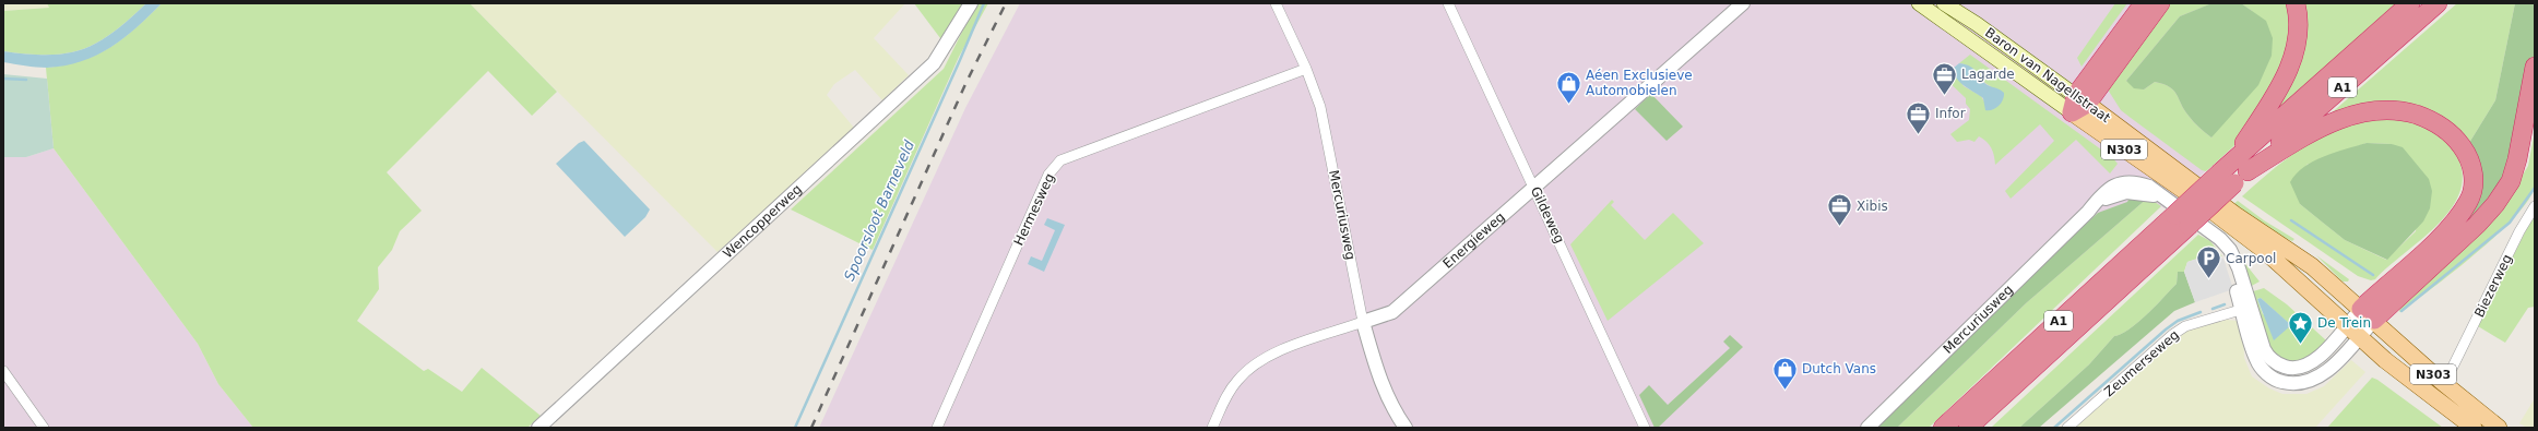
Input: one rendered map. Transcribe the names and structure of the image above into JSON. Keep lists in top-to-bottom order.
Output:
{
  "streets": {
    "highway": ["A1"],
    "main road": ["Baron van Nagellstraat", "N303"],
    "street": [
      "Hermesweg",
      "Mercuriusweg",
      "Gildeweg",
      "Wencopperweg",
      "Energieweg",
      "Biezerweg",
      "Zeumerseweg"
    ]
  },
  "crossings": [
    ["Baron van Nagellstraat", "A1"],
    ["Baron van Nagellstraat", "Mercuriusweg"],
    ["A1", "Mercuriusweg"],
    ["Hermesweg", "Mercuriusweg"],
    ["Mercuriusweg", "Energieweg"],
    ["Mercuriusweg", "Zeumerseweg"],
    ["Gildeweg", "Energieweg"]
  ],
  "water": ["Spoorsloot Barneveld"],
  "places": {
    "office": ["Lagarde", "Infor", "Xibis"],
    "shop": ["Aéen Exclusieve Automobielen", "Dutch Vans"],
    "parking": ["Carpool"],
    "place": ["De Trein"]
  }
}
